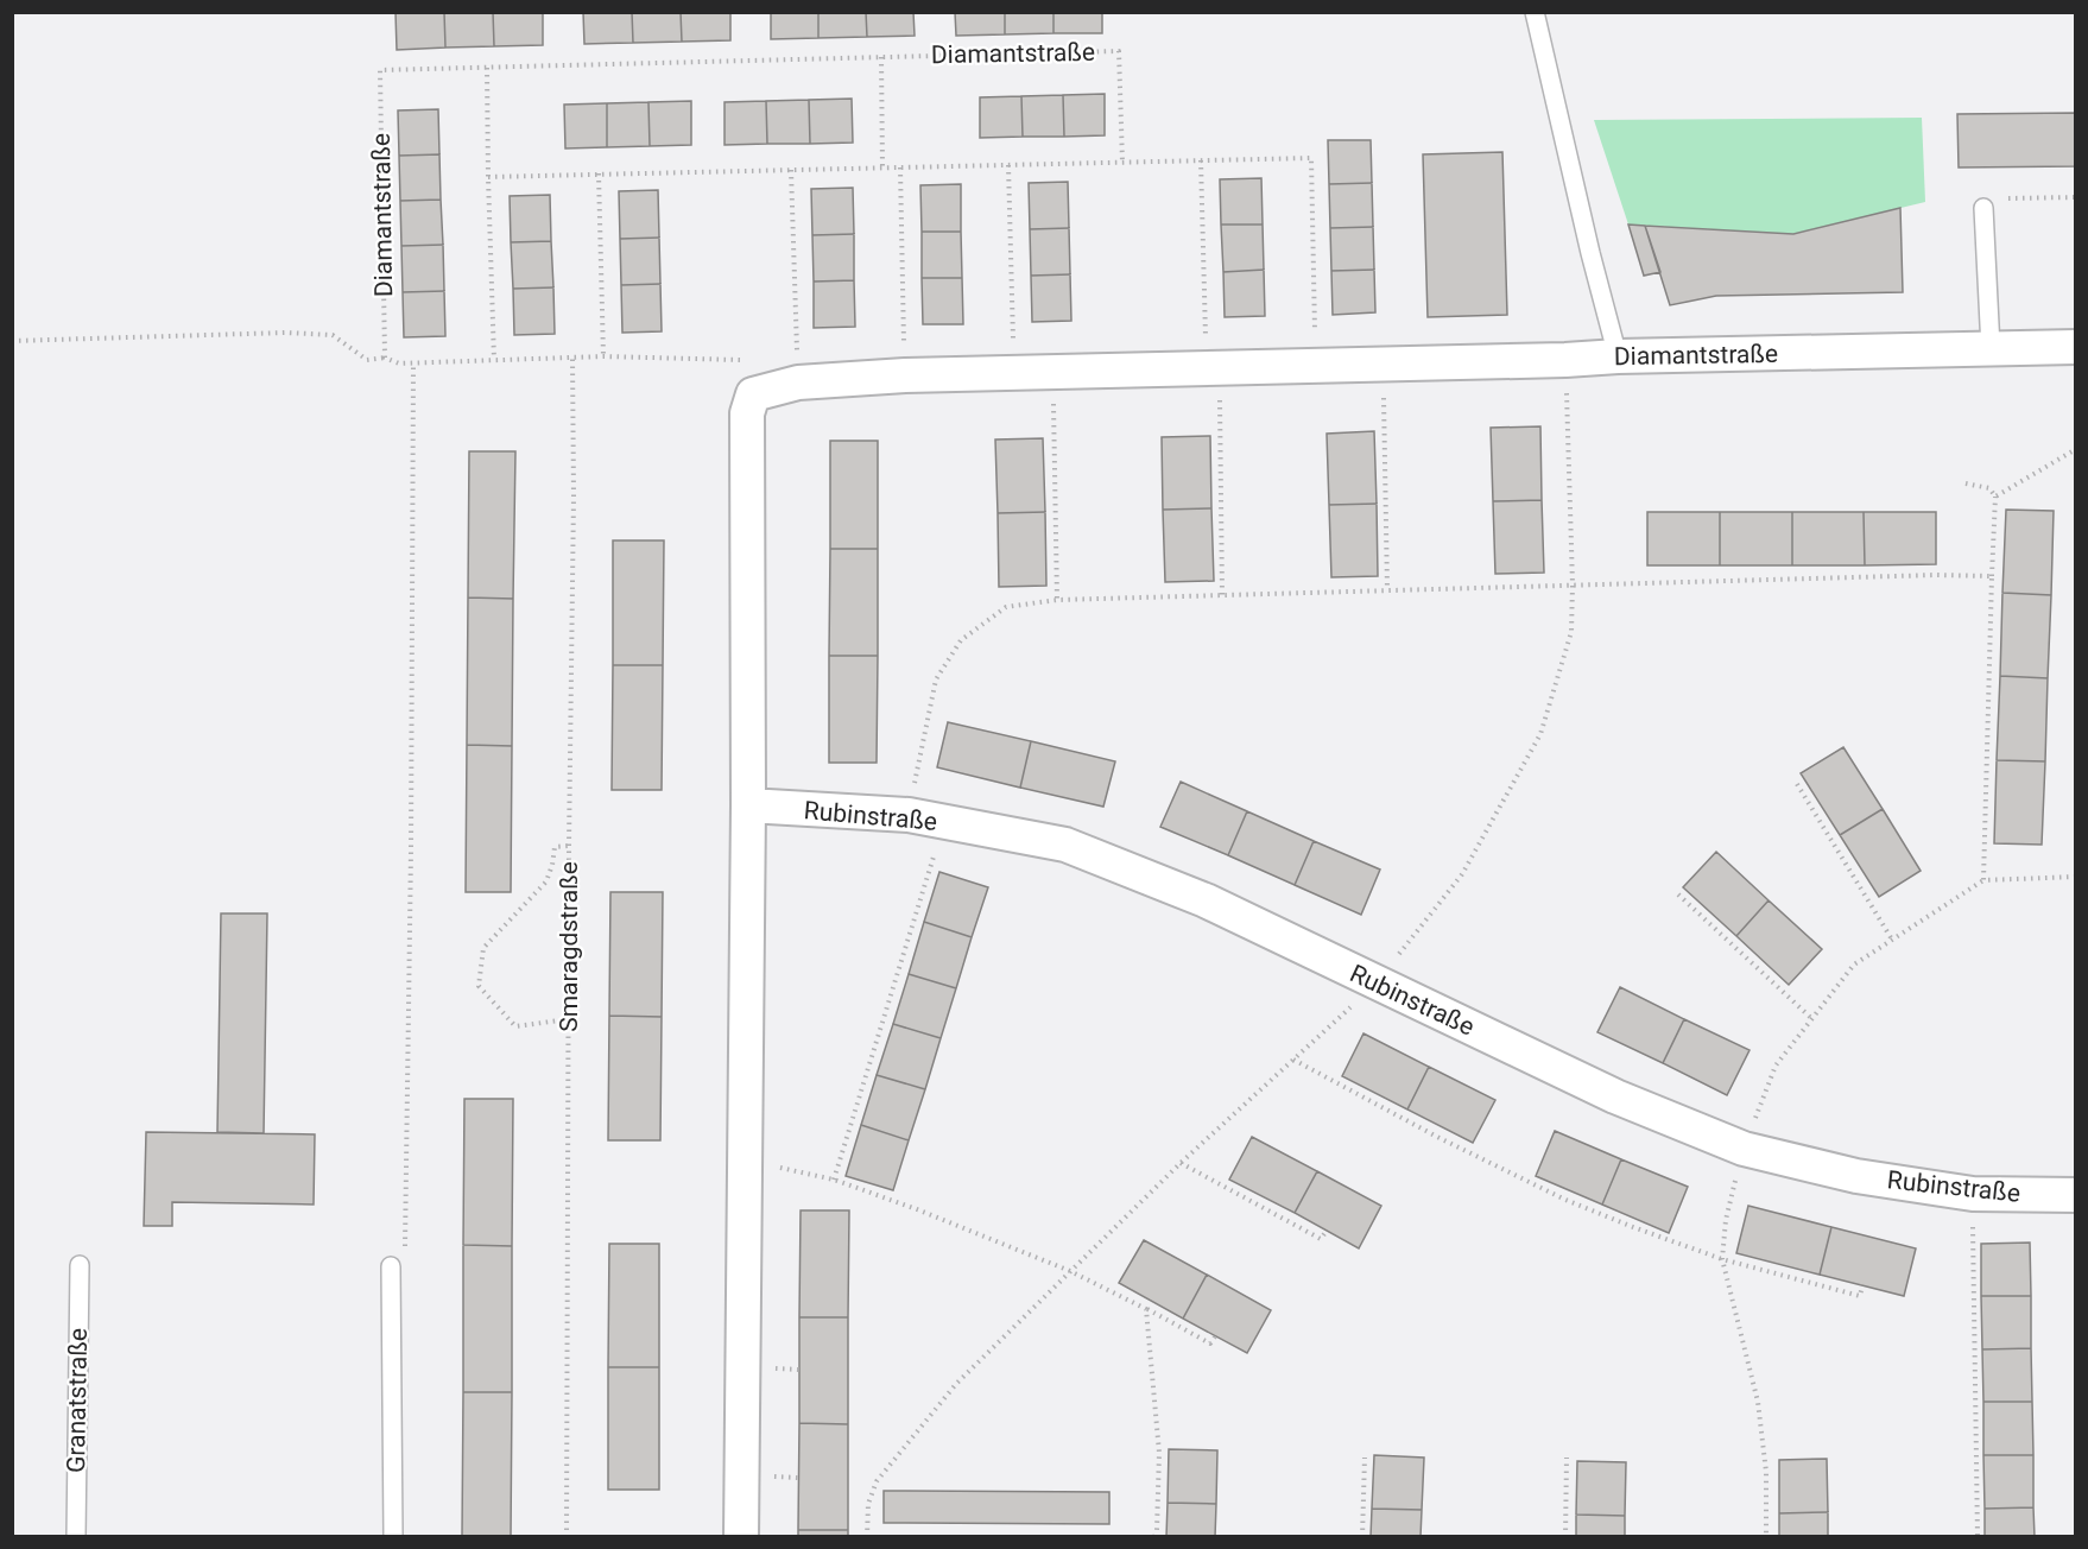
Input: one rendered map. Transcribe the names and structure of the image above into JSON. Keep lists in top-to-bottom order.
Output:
{
  "streets": {
    "street": ["Diamantstraße", "Rubinstraße"],
    "lane": ["Granatstraße"],
    "path": ["Smaragdstraße"]
  },
  "crossings": [
    ["Diamantstraße", "Rubinstraße"]
  ]
}
